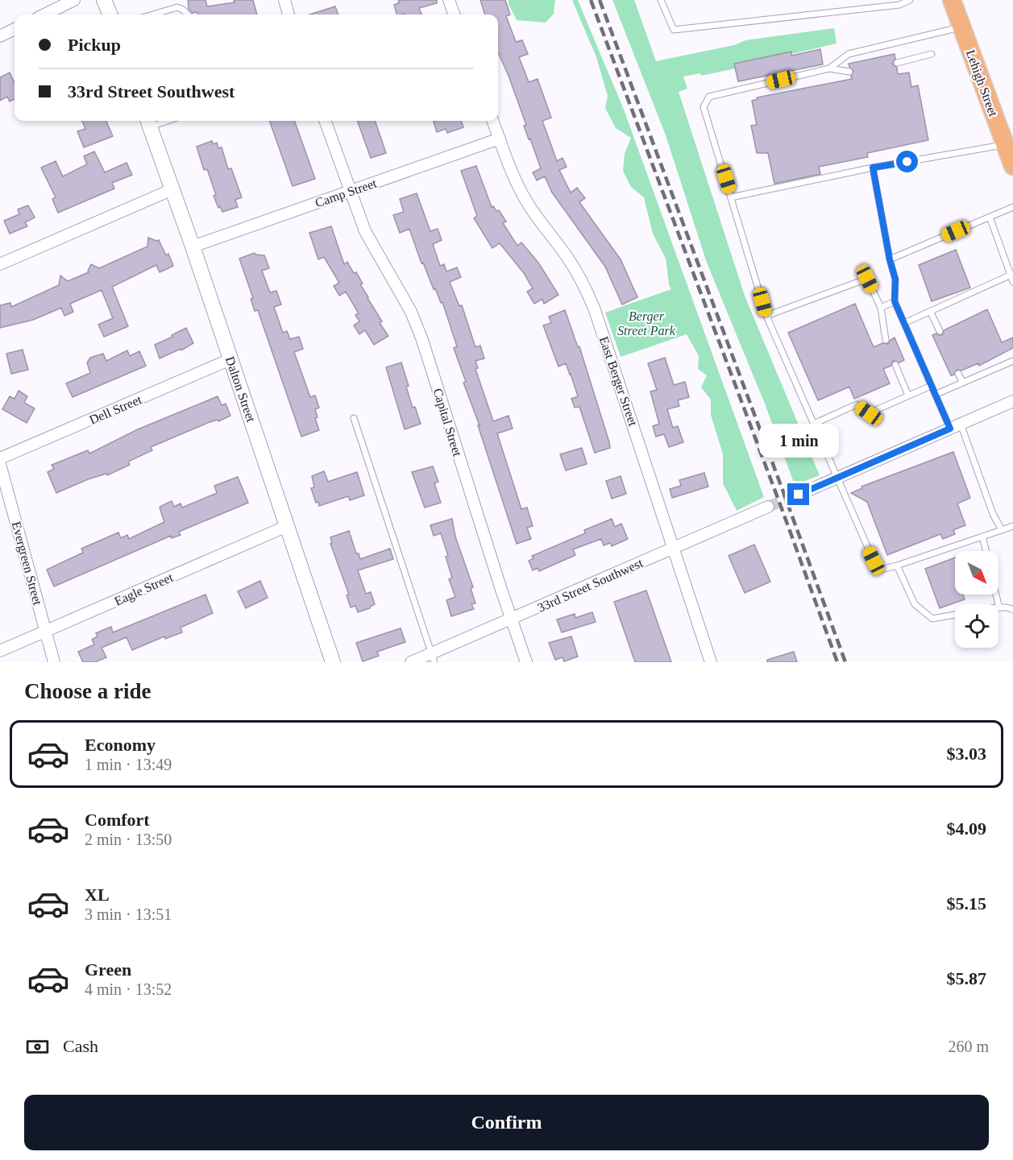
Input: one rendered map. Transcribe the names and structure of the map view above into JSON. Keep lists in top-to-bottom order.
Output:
{
  "streets": {
    "highway": ["Lehigh Street"],
    "main road": ["Dalton Street"],
    "street": [
      "Camp Street",
      "East Berger Street",
      "Dell Street",
      "Capital Street",
      "Evergreen Street",
      "33rd Street Southwest",
      "Eagle Street"
    ]
  },
  "crossings": [
    ["Camp Street", "East Berger Street"],
    ["Camp Street", "Dalton Street"],
    ["Camp Street", "Capital Street"],
    ["East Berger Street", "33rd Street Southwest"],
    ["Dalton Street", "Dell Street"],
    ["Dalton Street", "Eagle Street"],
    ["Capital Street", "33rd Street Southwest"],
    ["Evergreen Street", "Eagle Street"]
  ],
  "parks": ["Berger Street Park"],
  "north": "bottom right",
  "page": {
    "banner": ["Pickup", "33rd Street Southwest"],
    "bubble": "1 min",
    "heading": "Choose a ride",
    "list": [
      {
        "name": "Economy",
        "note": "1 min · 13:49",
        "value": "$3.03"
      },
      {
        "name": "Comfort",
        "note": "2 min · 13:50",
        "value": "$4.09"
      },
      {
        "name": "XL",
        "note": "3 min · 13:51",
        "value": "$5.15"
      },
      {
        "name": "Green",
        "note": "4 min · 13:52",
        "value": "$5.87"
      }
    ],
    "pay": ["Cash", "260 m"],
    "buttons": "Confirm"
  }
}
